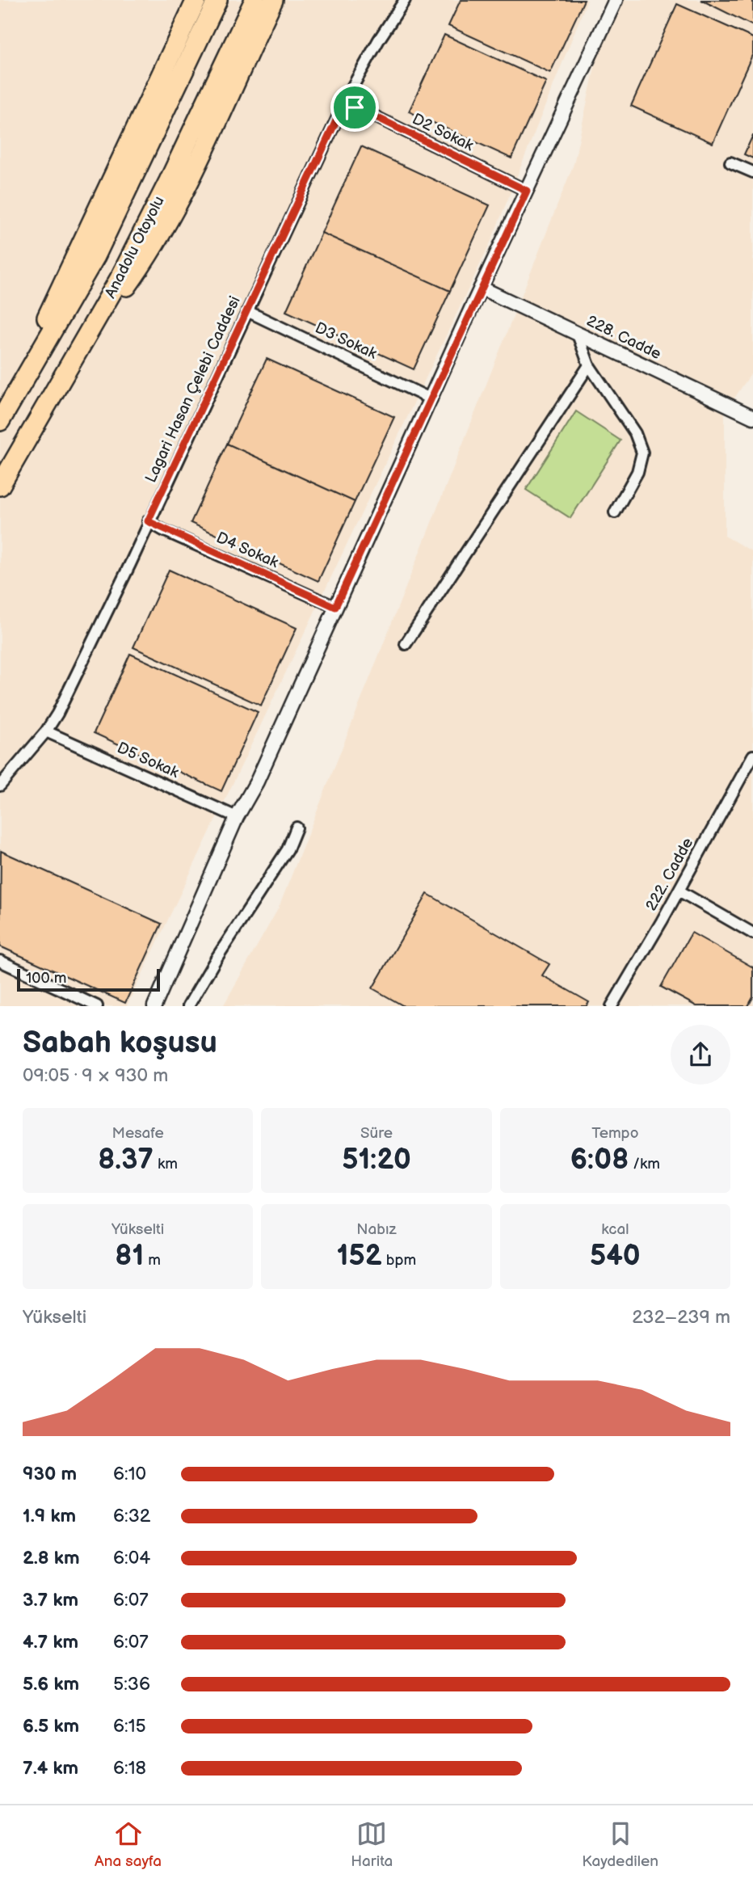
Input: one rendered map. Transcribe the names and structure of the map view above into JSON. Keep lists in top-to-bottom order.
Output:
{
  "streets": {
    "highway": ["Anadolu Otoyolu"],
    "street": [
      "D2 Sokak",
      "228. Cadde",
      "D3 Sokak",
      "Lagari Hasan Çelebi Caddesi",
      "D4 Sokak",
      "D5 Sokak",
      "222. Cadde"
    ]
  },
  "crossings": [
    ["D2 Sokak", "Lagari Hasan Çelebi Caddesi"],
    ["D3 Sokak", "Lagari Hasan Çelebi Caddesi"],
    ["Lagari Hasan Çelebi Caddesi", "D4 Sokak"],
    ["Lagari Hasan Çelebi Caddesi", "D5 Sokak"]
  ],
  "scale_bar": "100 m",
  "page": {
    "scale": "100 m",
    "heading": ["Sabah koşusu", "09:05 · 9 × 930 m"],
    "stats": [
      ["Mesafe", "8.37 km"],
      ["Süre", "51:20"],
      ["Tempo", "6:08 /km"],
      ["Yükselti", "81 m"],
      ["Nabız", "152 bpm"],
      ["kcal", "540"]
    ],
    "chart": ["Yükselti", "232–239 m"],
    "list": [
      {
        "name": "930 m",
        "note": "6:10"
      },
      {
        "name": "1.9 km",
        "note": "6:32"
      },
      {
        "name": "2.8 km",
        "note": "6:04"
      },
      {
        "name": "3.7 km",
        "note": "6:07"
      },
      {
        "name": "4.7 km",
        "note": "6:07"
      },
      {
        "name": "5.6 km",
        "note": "5:36"
      },
      {
        "name": "6.5 km",
        "note": "6:15"
      },
      {
        "name": "7.4 km",
        "note": "6:18"
      }
    ],
    "tabs": ["Ana sayfa", "Harita", "Kaydedilen"]
  }
}
